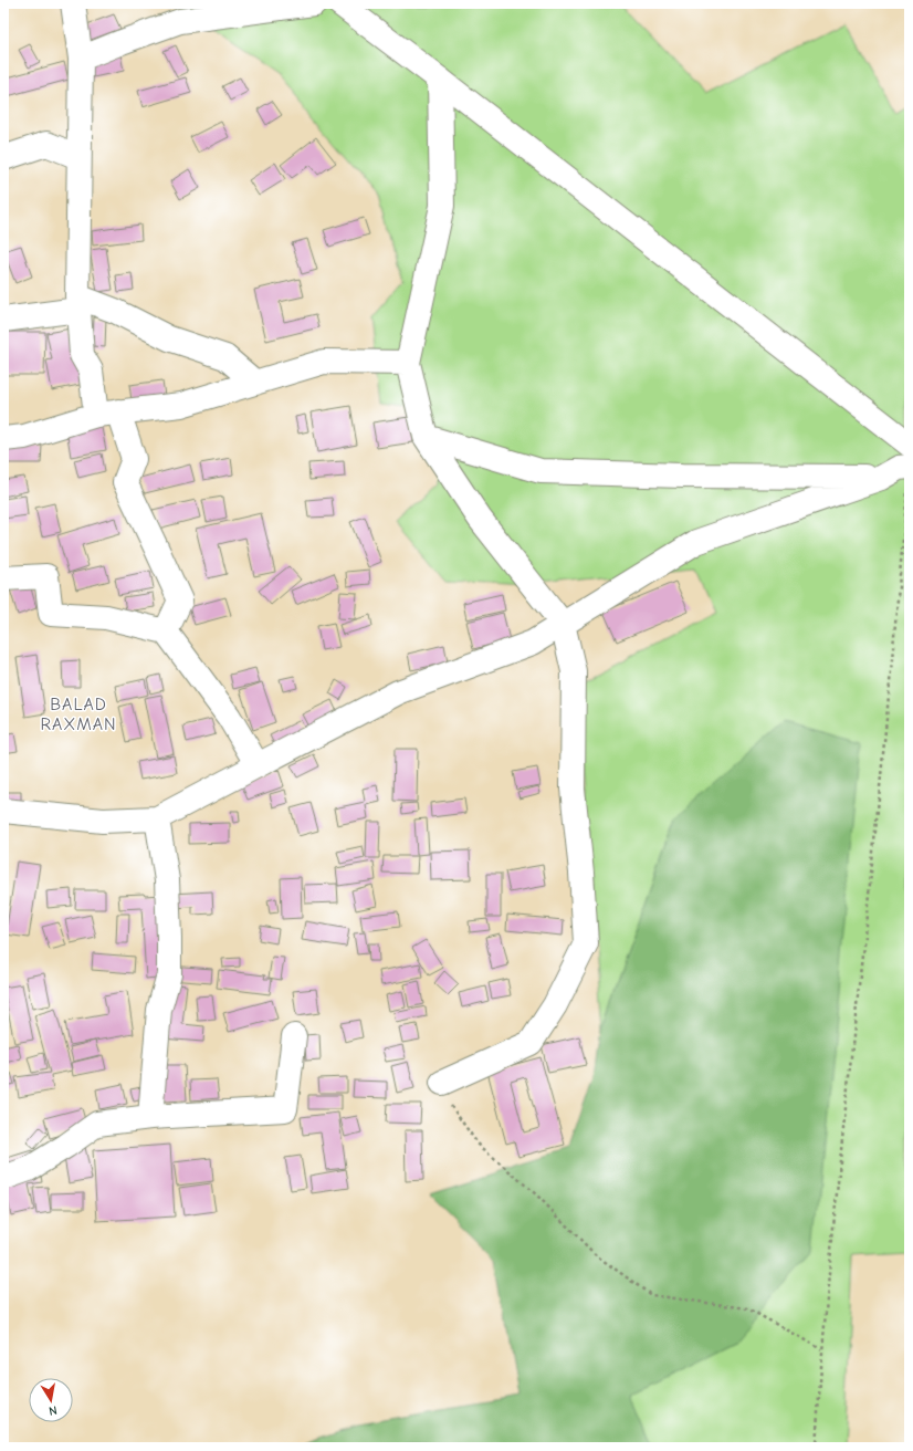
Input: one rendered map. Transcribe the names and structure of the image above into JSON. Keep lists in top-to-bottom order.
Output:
{
  "districts": ["BALAD RAXMAN"],
  "north": "bottom"
}
